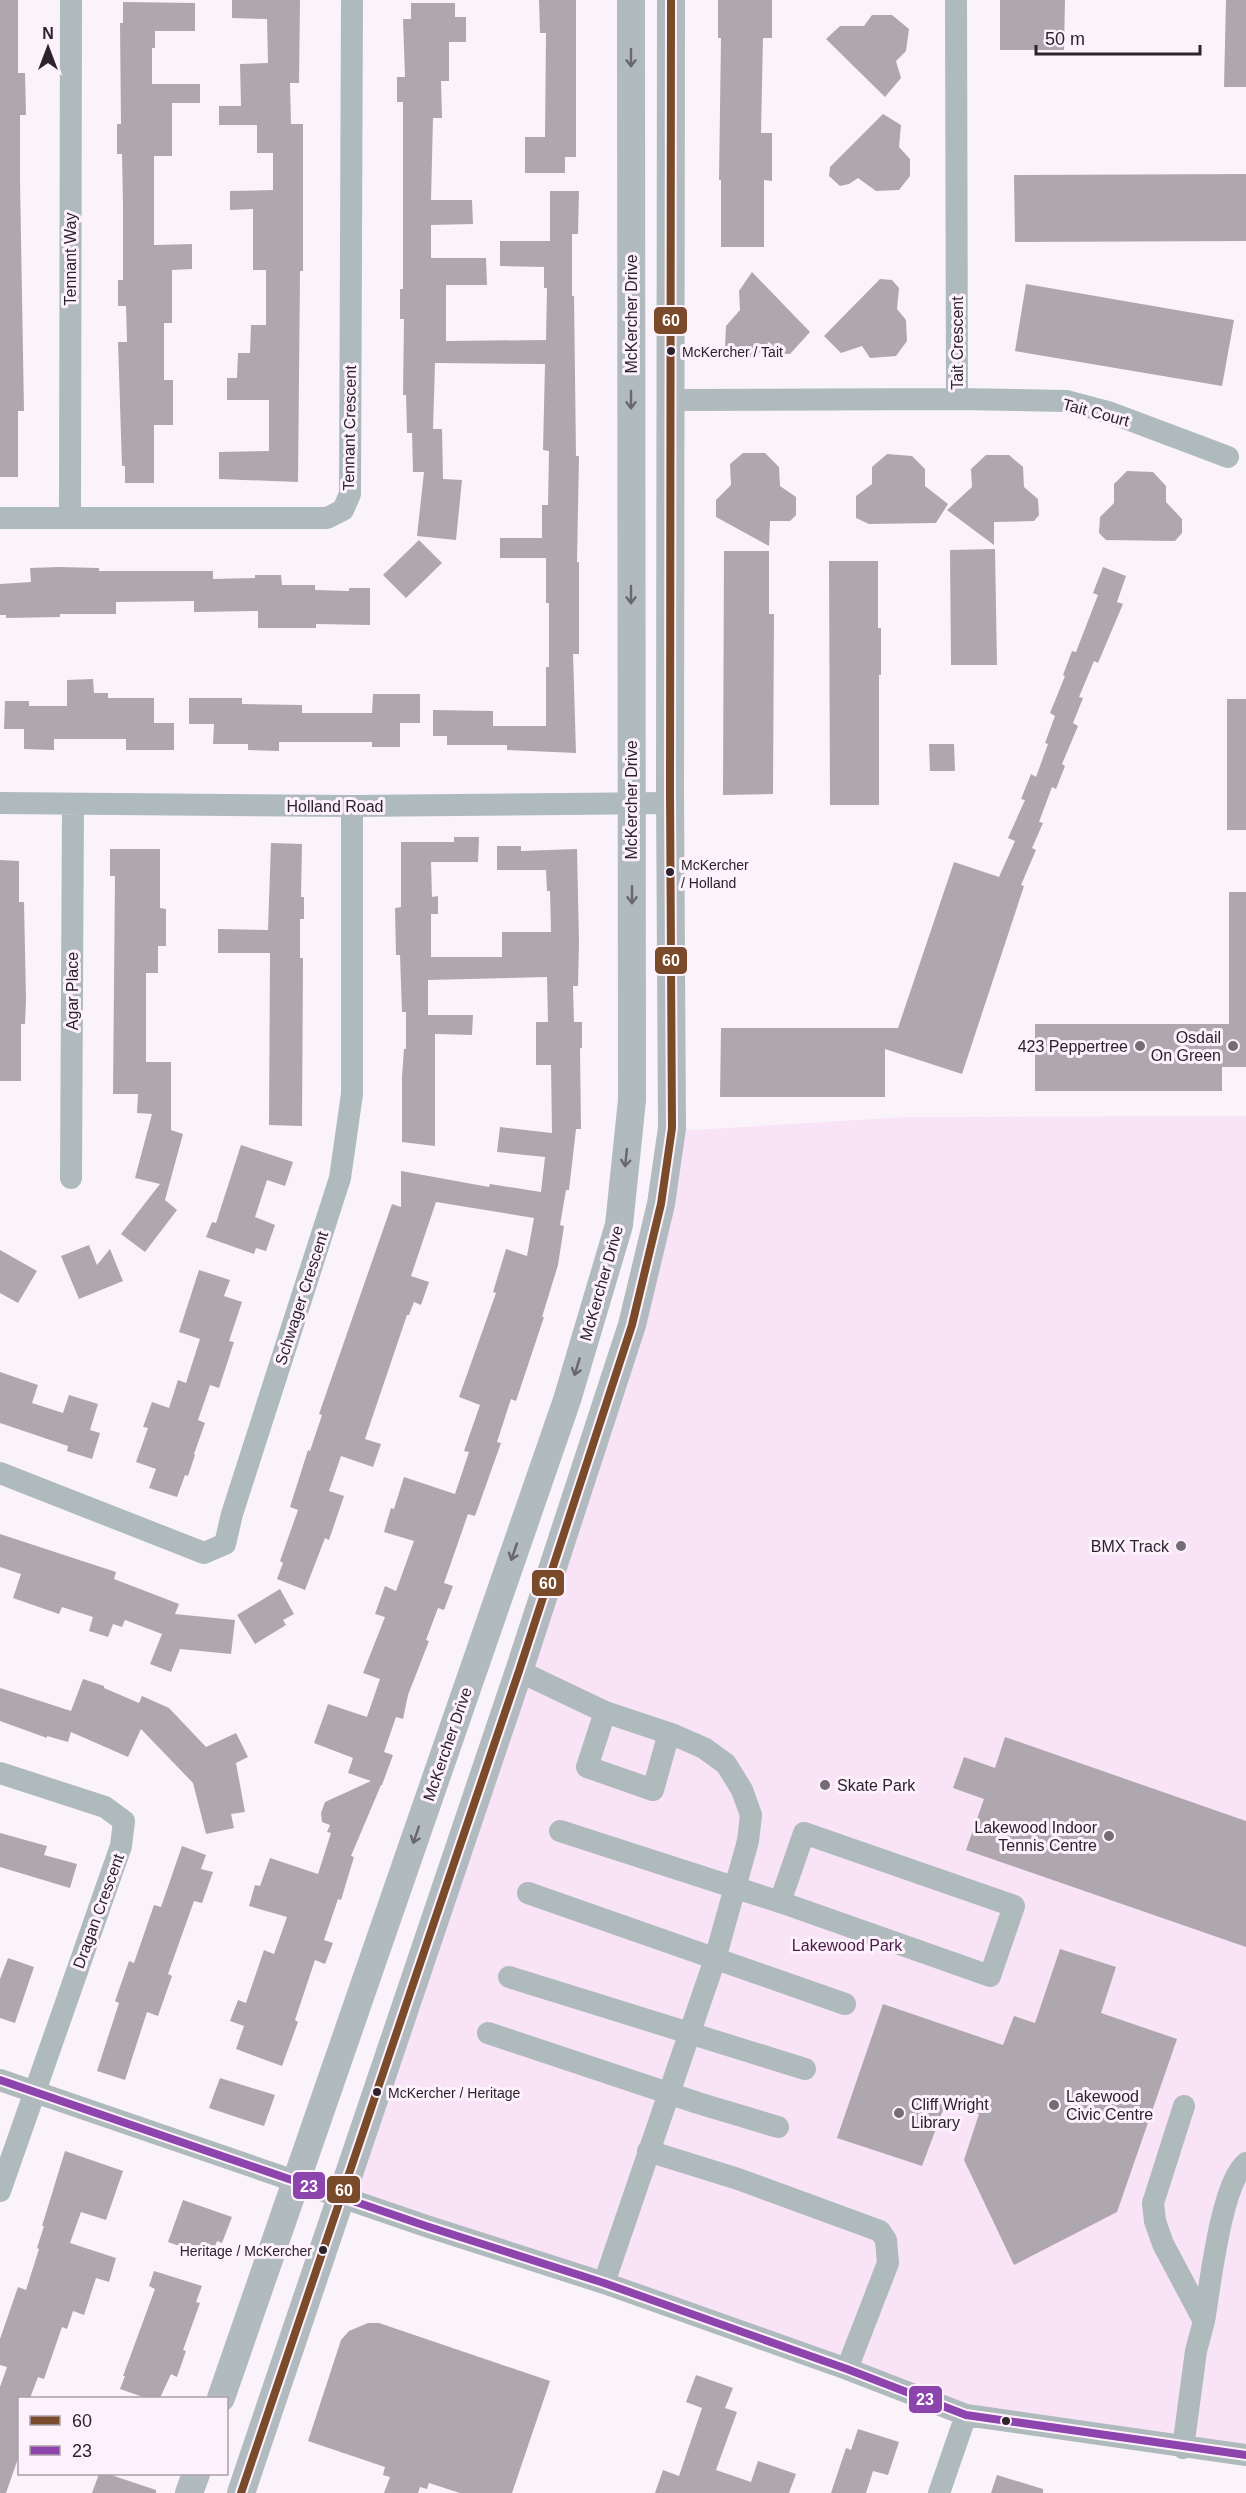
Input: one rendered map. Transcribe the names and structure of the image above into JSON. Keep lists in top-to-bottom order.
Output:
{
  "streets": {
    "main road": ["McKercher Drive"],
    "street": [
      "Tennant Way",
      "Tait Crescent",
      "Tait Court",
      "Tennant Crescent",
      "Holland Road",
      "Agar Place",
      "Schwager Crescent",
      "Dragan Crescent"
    ]
  },
  "crossings": [
    ["Tennant Way", "Tennant Crescent"],
    ["McKercher Drive", "Holland Road"],
    ["Tait Crescent", "Tait Court"],
    ["Holland Road", "Agar Place"],
    ["Holland Road", "Schwager Crescent"]
  ],
  "parks": ["Lakewood Park"],
  "places": [
    "McKercher / Tait",
    "McKercher / Holland",
    "423 Peppertree",
    "Osdail On Green",
    "BMX Track",
    "Skate Park",
    "Lakewood Indoor Tennis Centre",
    "McKercher / Heritage",
    "Lakewood Civic Centre",
    "Cliff Wright Library",
    "Heritage / McKercher"
  ],
  "lines": ["transit line 60", "transit line 23"],
  "legend": ["60", "23"],
  "scale_bar": "50 m",
  "north": "top"
}
